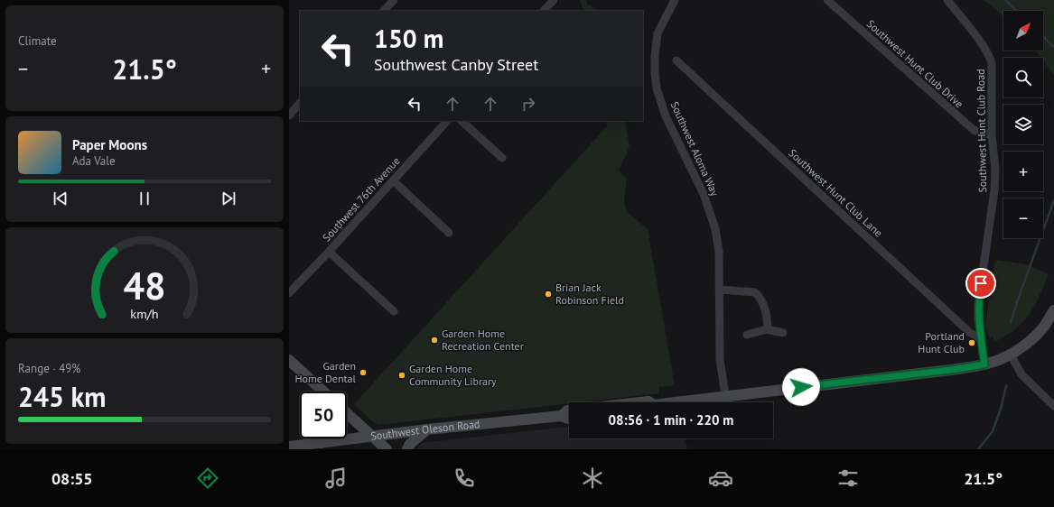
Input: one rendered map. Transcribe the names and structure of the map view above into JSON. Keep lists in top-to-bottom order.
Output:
{
  "streets": {
    "main road": ["Southwest Oleson Road"],
    "street": [
      "Southwest Hunt Club Drive",
      "Southwest Hunt Club Road",
      "Southwest Aloma Way",
      "Southwest Hunt Club Lane",
      "Southwest 76th Avenue"
    ]
  },
  "crossings": [
    ["Southwest Hunt Club Drive", "Southwest Hunt Club Road"],
    ["Southwest Hunt Club Road", "Southwest Hunt Club Lane"]
  ],
  "places": [
    "Brian Jack Robinson Field",
    "Garden Home Recreation Center",
    "Portland Hunt Club",
    "Garden Home Dental",
    "Garden Home Community Library"
  ],
  "north": "top right",
  "page": {
    "tile": [
      "Climate",
      ["Range · 49%", "245 km"]
    ],
    "map_buttons": ["+", "−"],
    "turn": ["150 m", "Southwest Canby Street"],
    "heat": ["−", "21.5°", "+"],
    "song": ["Paper Moons", "Ada Vale"],
    "limit": "50",
    "trip": "08:56 · 1 min · 220 m",
    "tabs": ["08:55", "21.5°"],
    "gauge": ["48", "km/h"]
  }
}
